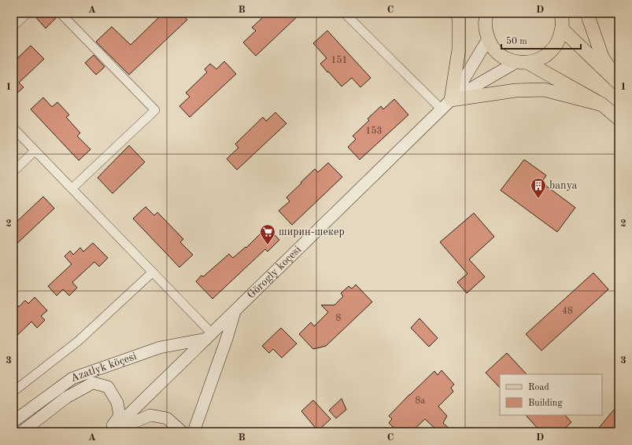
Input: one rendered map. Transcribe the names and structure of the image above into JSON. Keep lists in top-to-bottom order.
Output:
{
  "streets": {
    "street": ["Görogly koçesi", "Azatlyk köçesi"]
  },
  "crossings": [
    ["Görogly koçesi", "Azatlyk köçesi"]
  ],
  "places": {
    "building": ["banya"],
    "supermarket": ["ширин-шекер"]
  },
  "house_numbers": [
    "151",
    "153",
    "48",
    "8",
    "8a"
  ],
  "legend": ["Road", "Building"],
  "scale_bar": "50 m",
  "grid": {
    "columns": [
      "A",
      "B",
      "C",
      "D"
    ],
    "rows": ["1", "2", "3"]
  }
}
